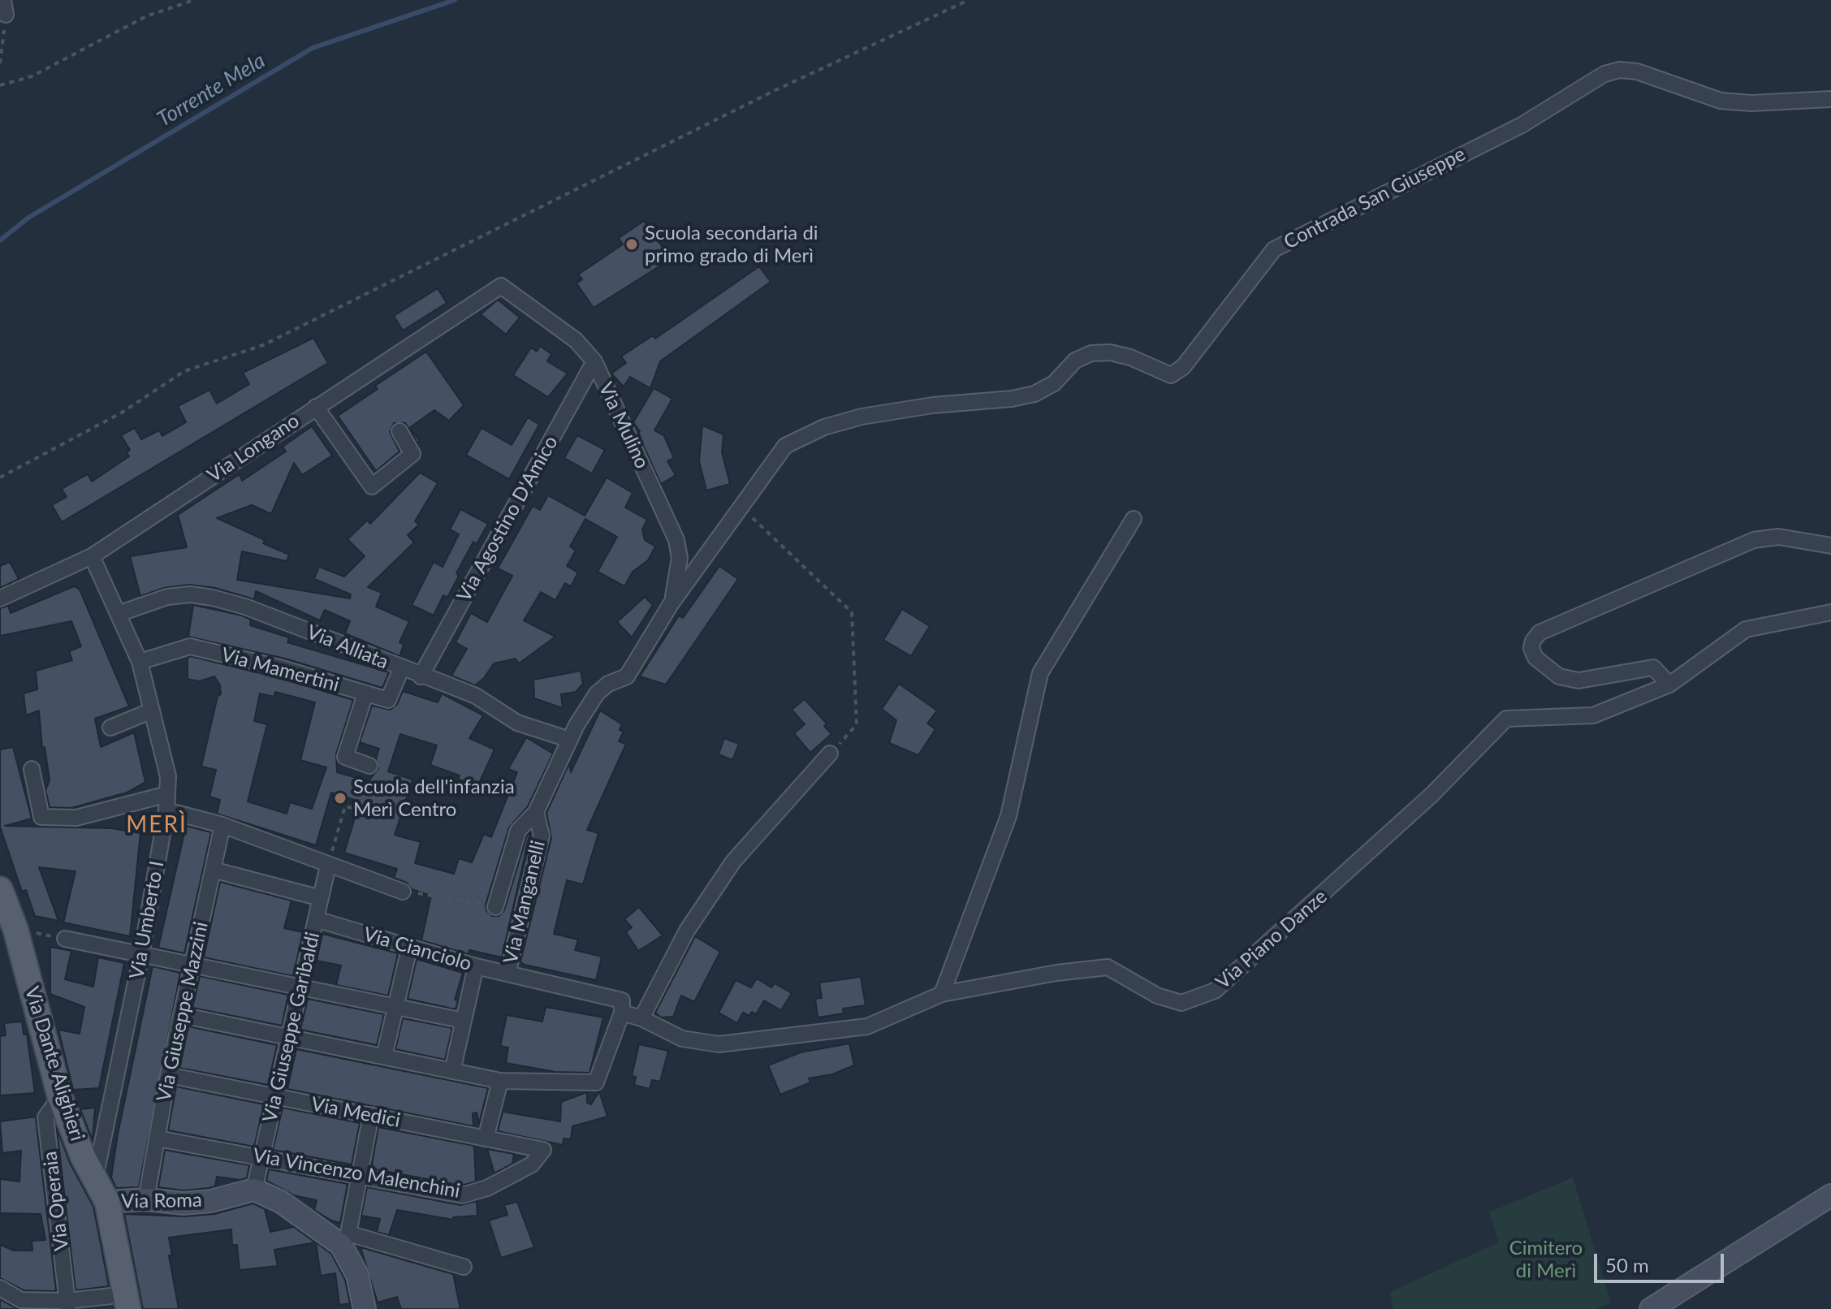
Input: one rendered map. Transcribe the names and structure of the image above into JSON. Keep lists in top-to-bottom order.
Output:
{
  "streets": {
    "main road": ["Via Dante Alighieri"],
    "street": [
      "Contrada San Giuseppe",
      "Via Mulino",
      "Via Longano",
      "Via Agostino D'Amico",
      "Via Alliata",
      "Via Mamertini",
      "Via Manganelli",
      "Via Umberto I",
      "Via Piano Danze",
      "Via Cianciolo",
      "Via Giuseppe Mazzini",
      "Via Giuseppe Garibaldi",
      "Via Medici",
      "Via Vincenzo Malenchini",
      "Via Operaia",
      "Via Roma"
    ]
  },
  "crossings": [
    ["Contrada San Giuseppe", "Via Mulino"],
    ["Contrada San Giuseppe", "Via Manganelli"],
    ["Via Mulino", "Via Longano"],
    ["Via Mulino", "Via Agostino D'Amico"],
    ["Via Mulino", "Via Manganelli"],
    ["Via Longano", "Via Umberto I"],
    ["Via Agostino D'Amico", "Via Alliata"],
    ["Via Alliata", "Via Mamertini"],
    ["Via Alliata", "Via Manganelli"],
    ["Via Alliata", "Via Umberto I"],
    ["Via Mamertini", "Via Umberto I"],
    ["Via Manganelli", "Via Cianciolo"],
    ["Via Umberto I", "Via Dante Alighieri"],
    ["Via Piano Danze", "Via Cianciolo"],
    ["Via Cianciolo", "Via Giuseppe Garibaldi"],
    ["Via Giuseppe Mazzini", "Via Medici"],
    ["Via Giuseppe Mazzini", "Via Vincenzo Malenchini"],
    ["Via Giuseppe Mazzini", "Via Roma"],
    ["Via Giuseppe Garibaldi", "Via Medici"],
    ["Via Giuseppe Garibaldi", "Via Vincenzo Malenchini"],
    ["Via Giuseppe Garibaldi", "Via Roma"],
    ["Via Dante Alighieri", "Via Operaia"],
    ["Via Dante Alighieri", "Via Roma"],
    ["Via Medici", "Via Vincenzo Malenchini"]
  ],
  "districts": ["MERÌ"],
  "water": ["Torrente Mela"],
  "parks": ["Cimitero di Merì"],
  "places": ["Scuola secondaria di primo grado di Merì", "Scuola dell'infanzia Merì Centro"],
  "scale_bar": "50 m"
}
